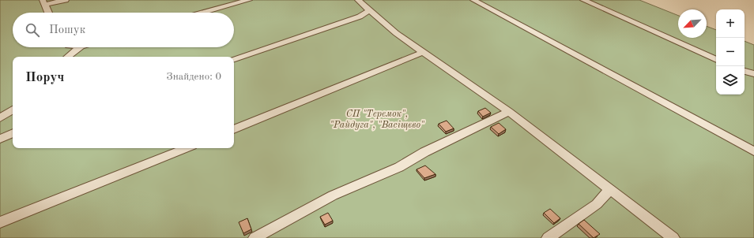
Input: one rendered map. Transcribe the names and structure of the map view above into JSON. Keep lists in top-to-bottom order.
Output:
{
  "parks": ["СП \"Теремок\", \"Райдуга\", \"Васіщєво\""],
  "north": "bottom left",
  "page": {
    "map_buttons": ["+", "−"],
    "search": "Пошук",
    "heading": ["Поруч", "Знайдено: 0"]
  }
}
